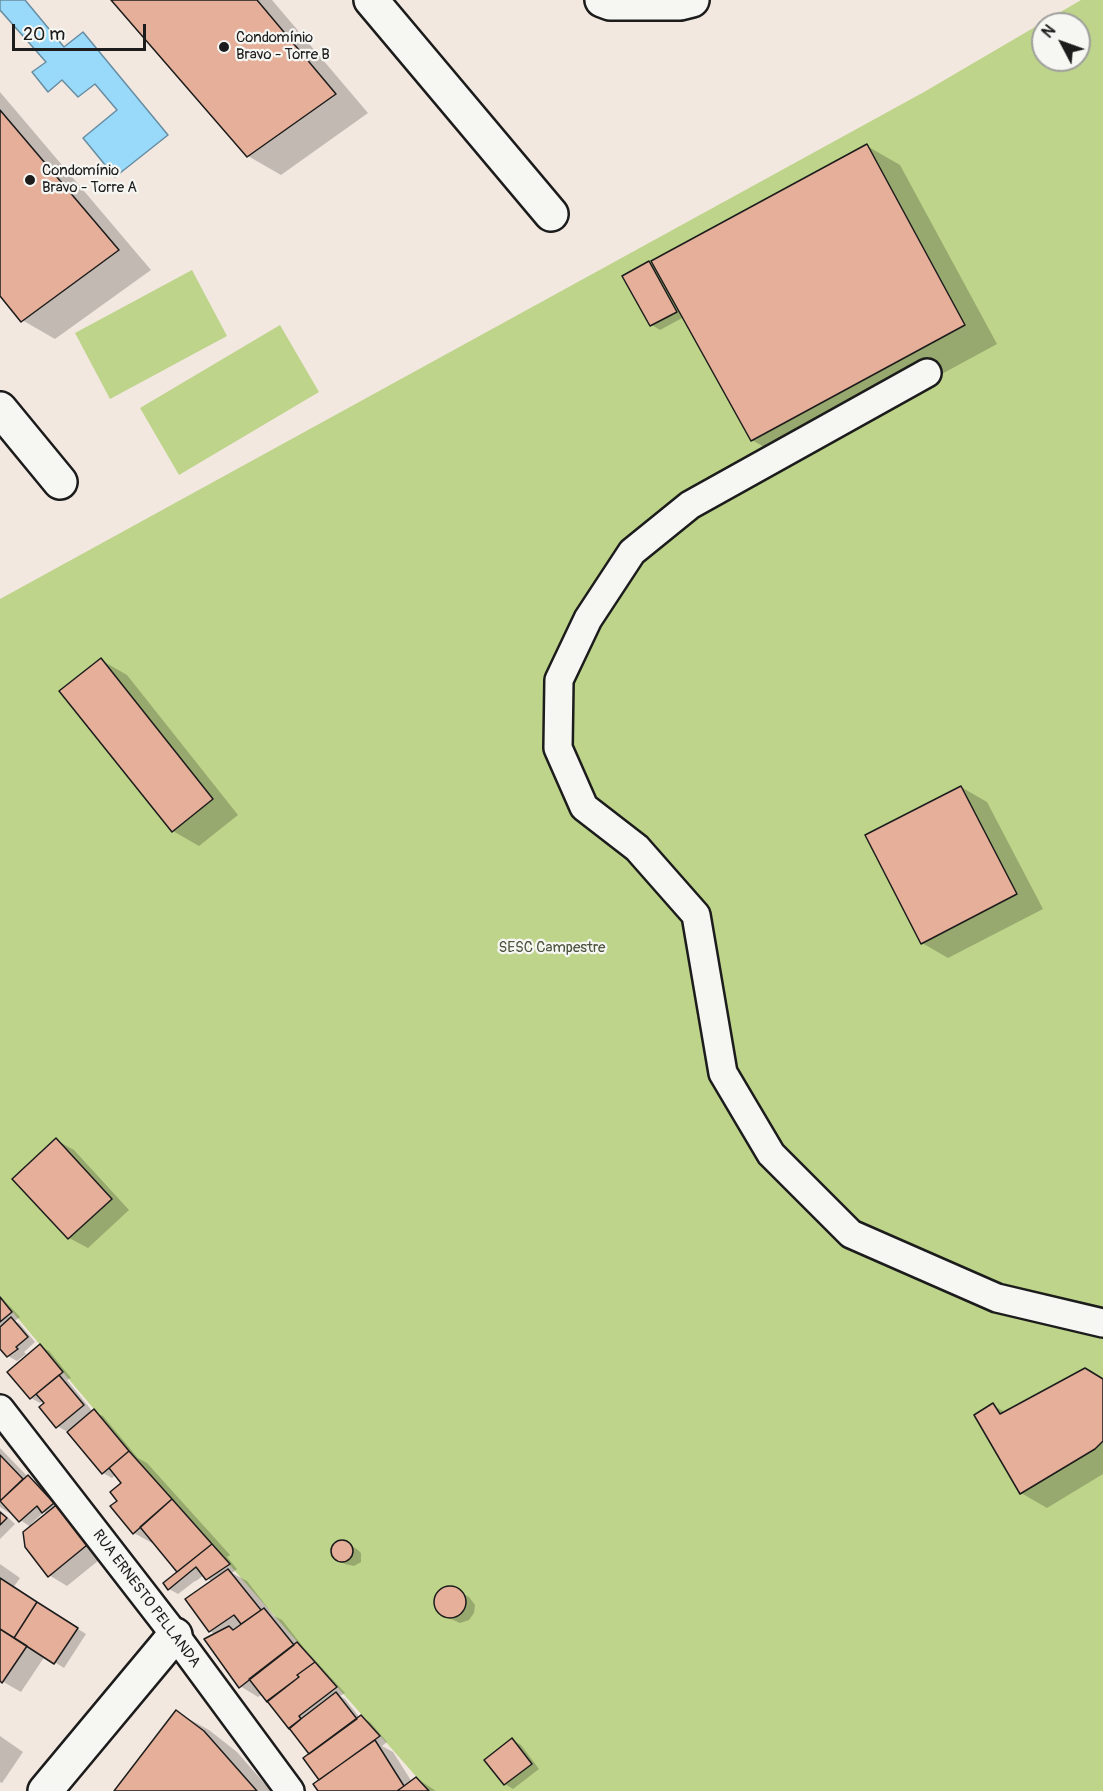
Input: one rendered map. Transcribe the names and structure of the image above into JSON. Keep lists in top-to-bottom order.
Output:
{
  "streets": {
    "lane": ["RUA ERNESTO PELLANDA"]
  },
  "parks": ["SESC Campestre"],
  "places": ["Condomínio Bravo - Torre B", "Condomínio Bravo - Torre A"],
  "scale_bar": "20 m",
  "north": "top left"
}
